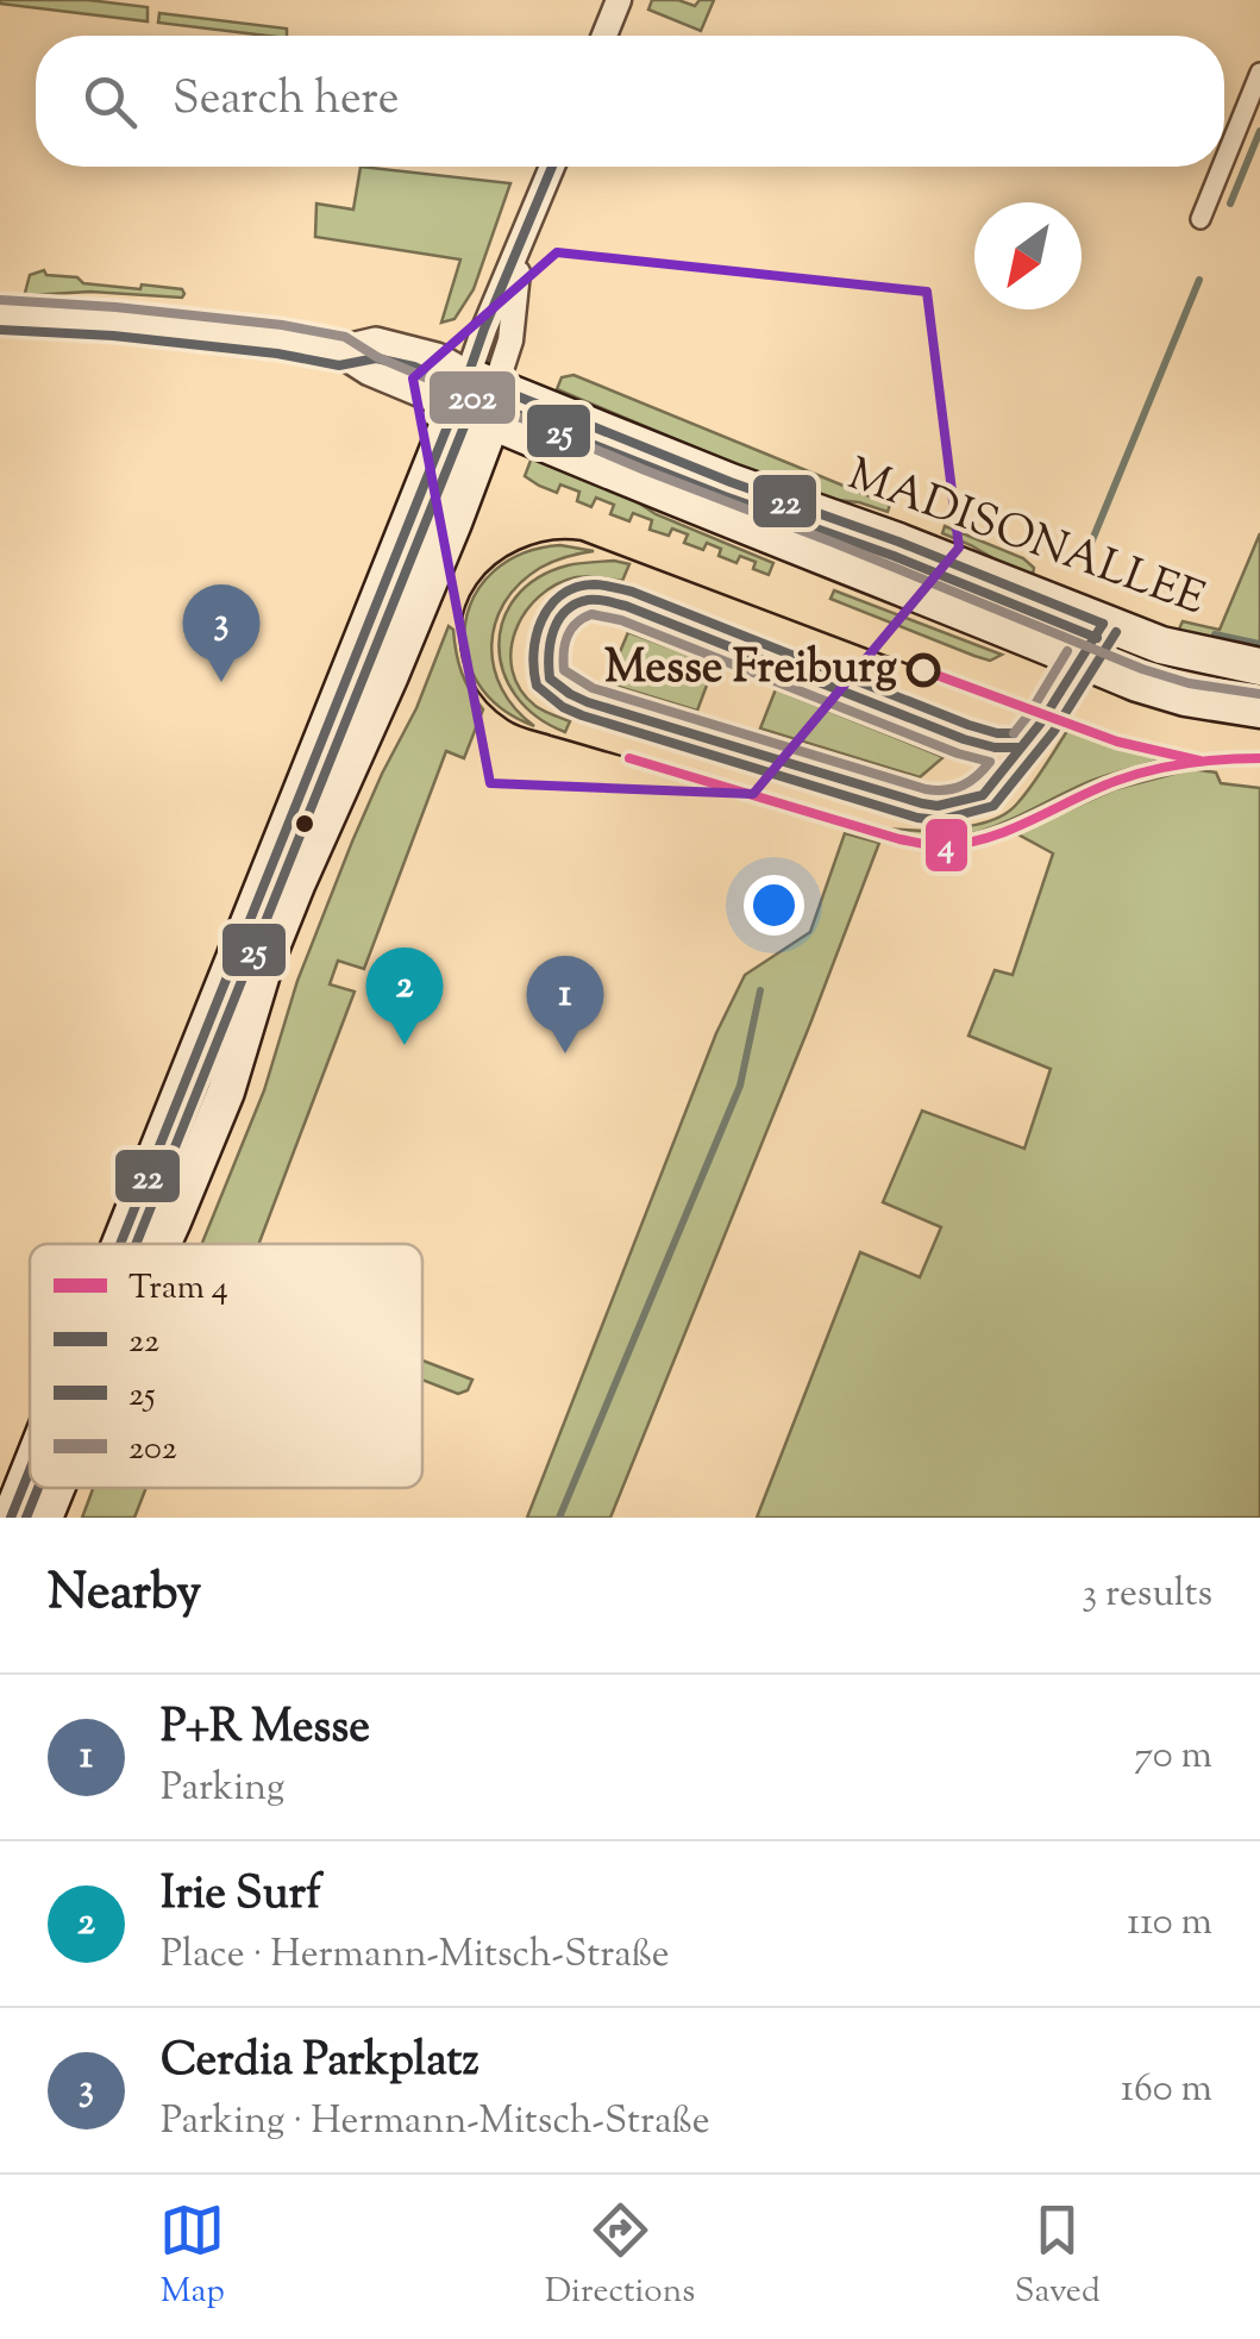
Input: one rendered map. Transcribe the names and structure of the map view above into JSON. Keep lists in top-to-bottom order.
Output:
{
  "streets": {
    "main road": ["MADISONALLEE"]
  },
  "places": ["Messe Freiburg"],
  "lines": [
    "transit line 22",
    "transit line 202",
    "transit line 25",
    "tram line 4"
  ],
  "legend": [
    "Tram 4",
    "22",
    "25",
    "202"
  ],
  "north": "bottom left",
  "page": {
    "search": "Search here",
    "pins": ["3", "2", "1"],
    "heading": ["Nearby", "3 results"],
    "list": [
      {
        "mark": "1",
        "name": "P+R Messe",
        "note": "Parking",
        "value": "70 m"
      },
      {
        "mark": "2",
        "name": "Irie Surf",
        "note": "Place · Hermann-Mitsch-Straße",
        "value": "110 m"
      },
      {
        "mark": "3",
        "name": "Cerdia Parkplatz",
        "note": "Parking · Hermann-Mitsch-Straße",
        "value": "160 m"
      }
    ],
    "nav": ["Map", "Directions", "Saved"]
  }
}
